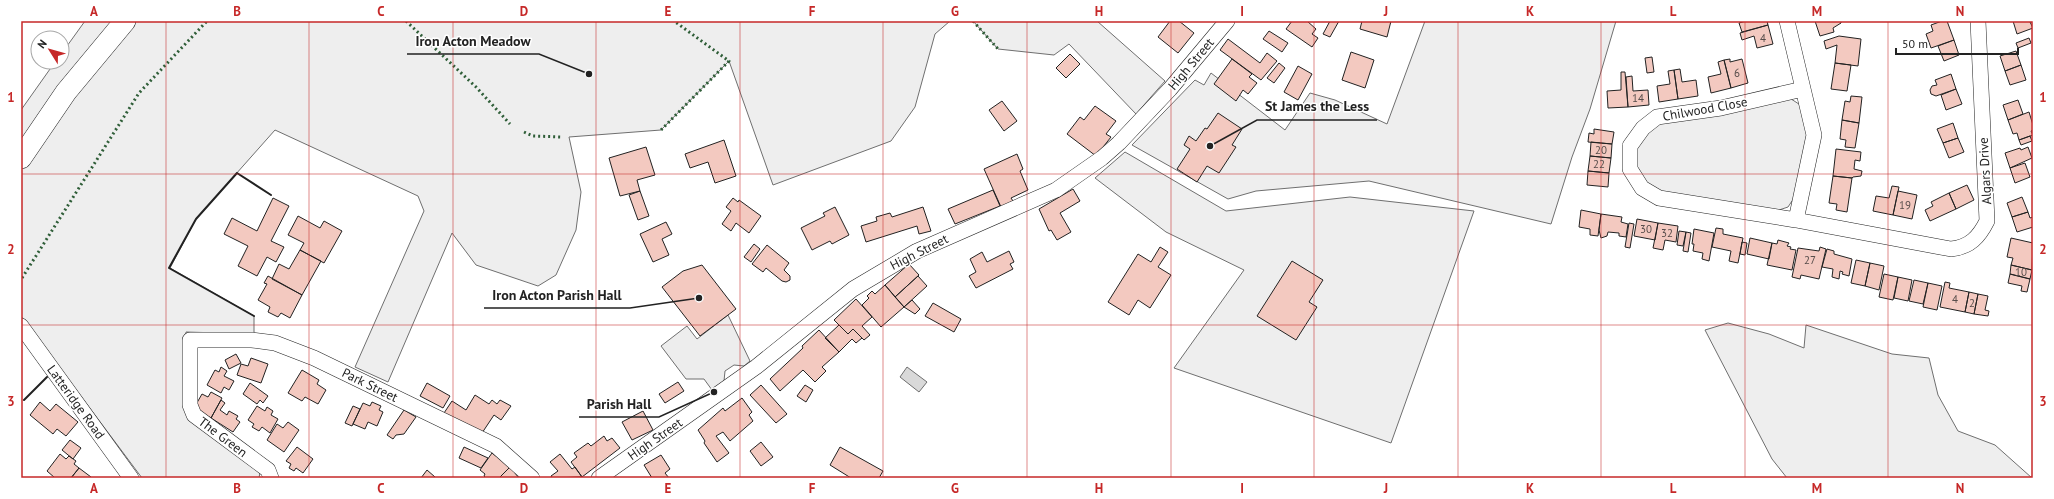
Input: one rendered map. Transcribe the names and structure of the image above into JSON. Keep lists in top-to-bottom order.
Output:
{
  "streets": {
    "street": [
      "High Street",
      "Chilwood Close",
      "Algars Drive",
      "Park Street",
      "Latteridge Road",
      "The Green"
    ]
  },
  "crossings": [
    ["Chilwood Close", "Algars Drive"],
    ["Park Street", "The Green"]
  ],
  "places": [
    "Iron Acton Meadow",
    "St James the Less",
    "Iron Acton Parish Hall",
    "Parish Hall"
  ],
  "house_numbers": [
    "4",
    "6",
    "14",
    "20",
    "22",
    "19",
    "30",
    "32",
    "27",
    "10",
    "4",
    "2"
  ],
  "scale_bar": "50 m",
  "north": "top left",
  "grid": {
    "columns": [
      "A",
      "B",
      "C",
      "D",
      "E",
      "F",
      "G",
      "H",
      "I",
      "J",
      "K",
      "L",
      "M",
      "N"
    ],
    "rows": ["1", "2", "3"]
  }
}
